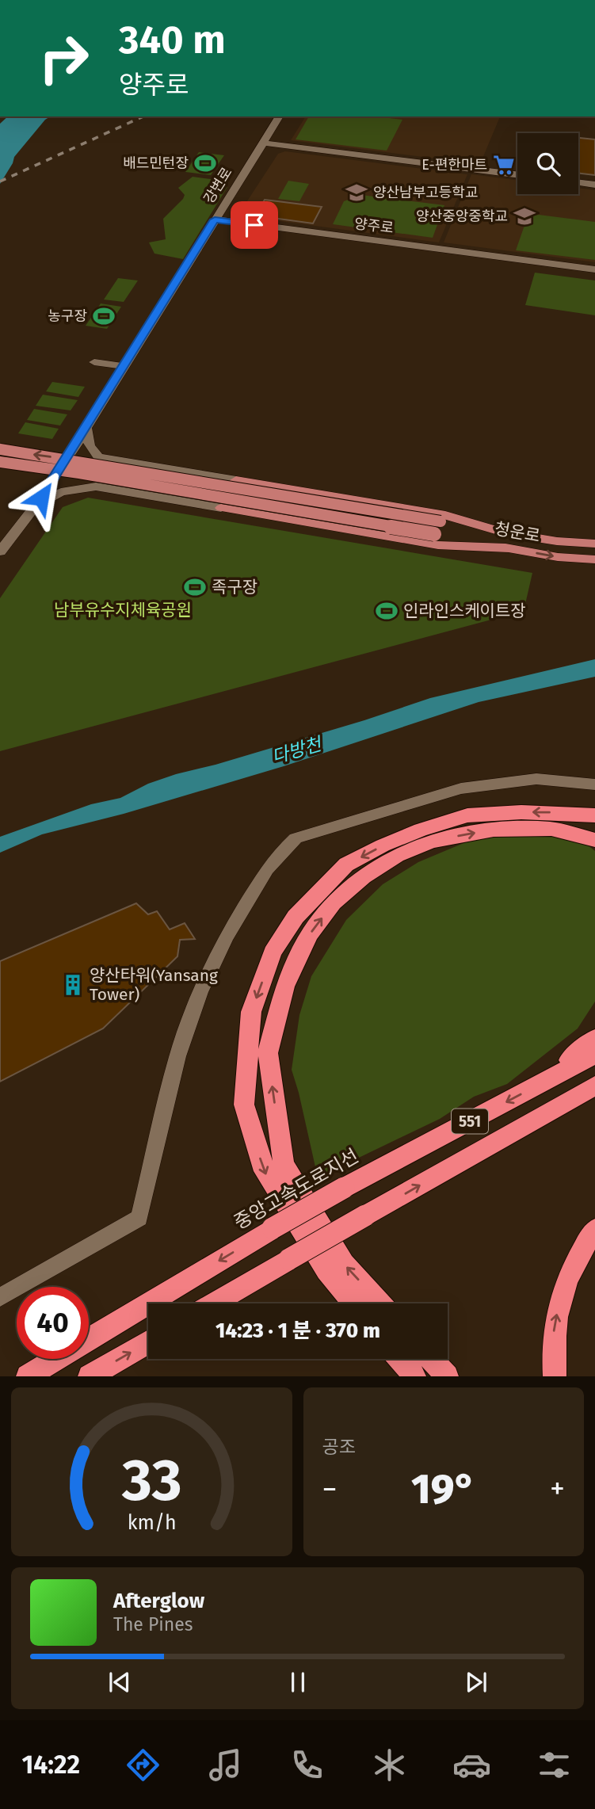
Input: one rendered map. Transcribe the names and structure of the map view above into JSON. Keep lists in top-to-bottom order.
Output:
{
  "streets": {
    "highway": ["551", "중앙고속도로지선"],
    "main road": ["청운로"],
    "street": ["강변로", "양주로"]
  },
  "crossings": [
    ["강변로", "양주로"]
  ],
  "water": ["다방천"],
  "parks": ["남부유수지체육공원"],
  "places": {
    "sports": [
      "배드민턴장",
      "농구장",
      "족구장",
      "인라인스케이트장"
    ],
    "supermarket": ["E-편한마트"],
    "school or university": ["양산남부고등학교", "양산중앙중학교"],
    "building": ["양산타워(Yansang Tower)"]
  },
  "page": {
    "turn": ["340 m", "양주로"],
    "limit": "40",
    "trip": "14:23 · 1 분 · 370 m",
    "tile": "공조",
    "heat": ["−", "19°", "+"],
    "song": ["Afterglow", "The Pines"],
    "tabs": "14:22",
    "gauge": ["33", "km/h"]
  }
}
